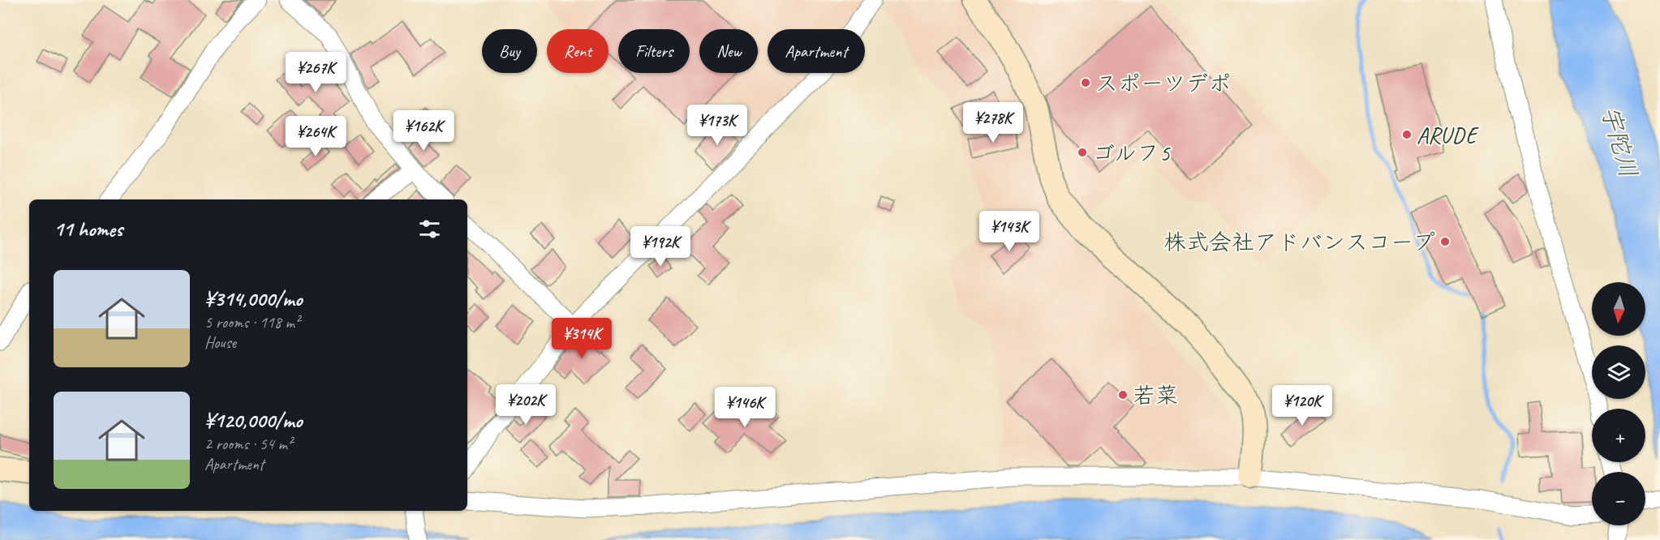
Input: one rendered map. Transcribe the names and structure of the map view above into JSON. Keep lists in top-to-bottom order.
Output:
{
  "water": ["宇陀川"],
  "places": [
    "スポーツデポ",
    "ARUDE",
    "ゴルフ5",
    "株式会社アドバンスコープ",
    "若菜"
  ],
  "north": "bottom",
  "page": {
    "chip": [
      "Buy",
      "Rent",
      "Filters",
      "New",
      "Apartment"
    ],
    "price": [
      "¥267K",
      "¥278K",
      "¥173K",
      "¥162K",
      "¥264K",
      "¥143K",
      "¥192K",
      "¥314K",
      "¥202K",
      "¥120K",
      "¥146K"
    ],
    "heading": "11 homes",
    "list": [
      {
        "name": "¥314,000/mo",
        "note": "5 rooms · 118 m² · House"
      },
      {
        "name": "¥120,000/mo",
        "note": "2 rooms · 54 m² · Apartment"
      }
    ],
    "map_buttons": ["+", "−"]
  }
}
